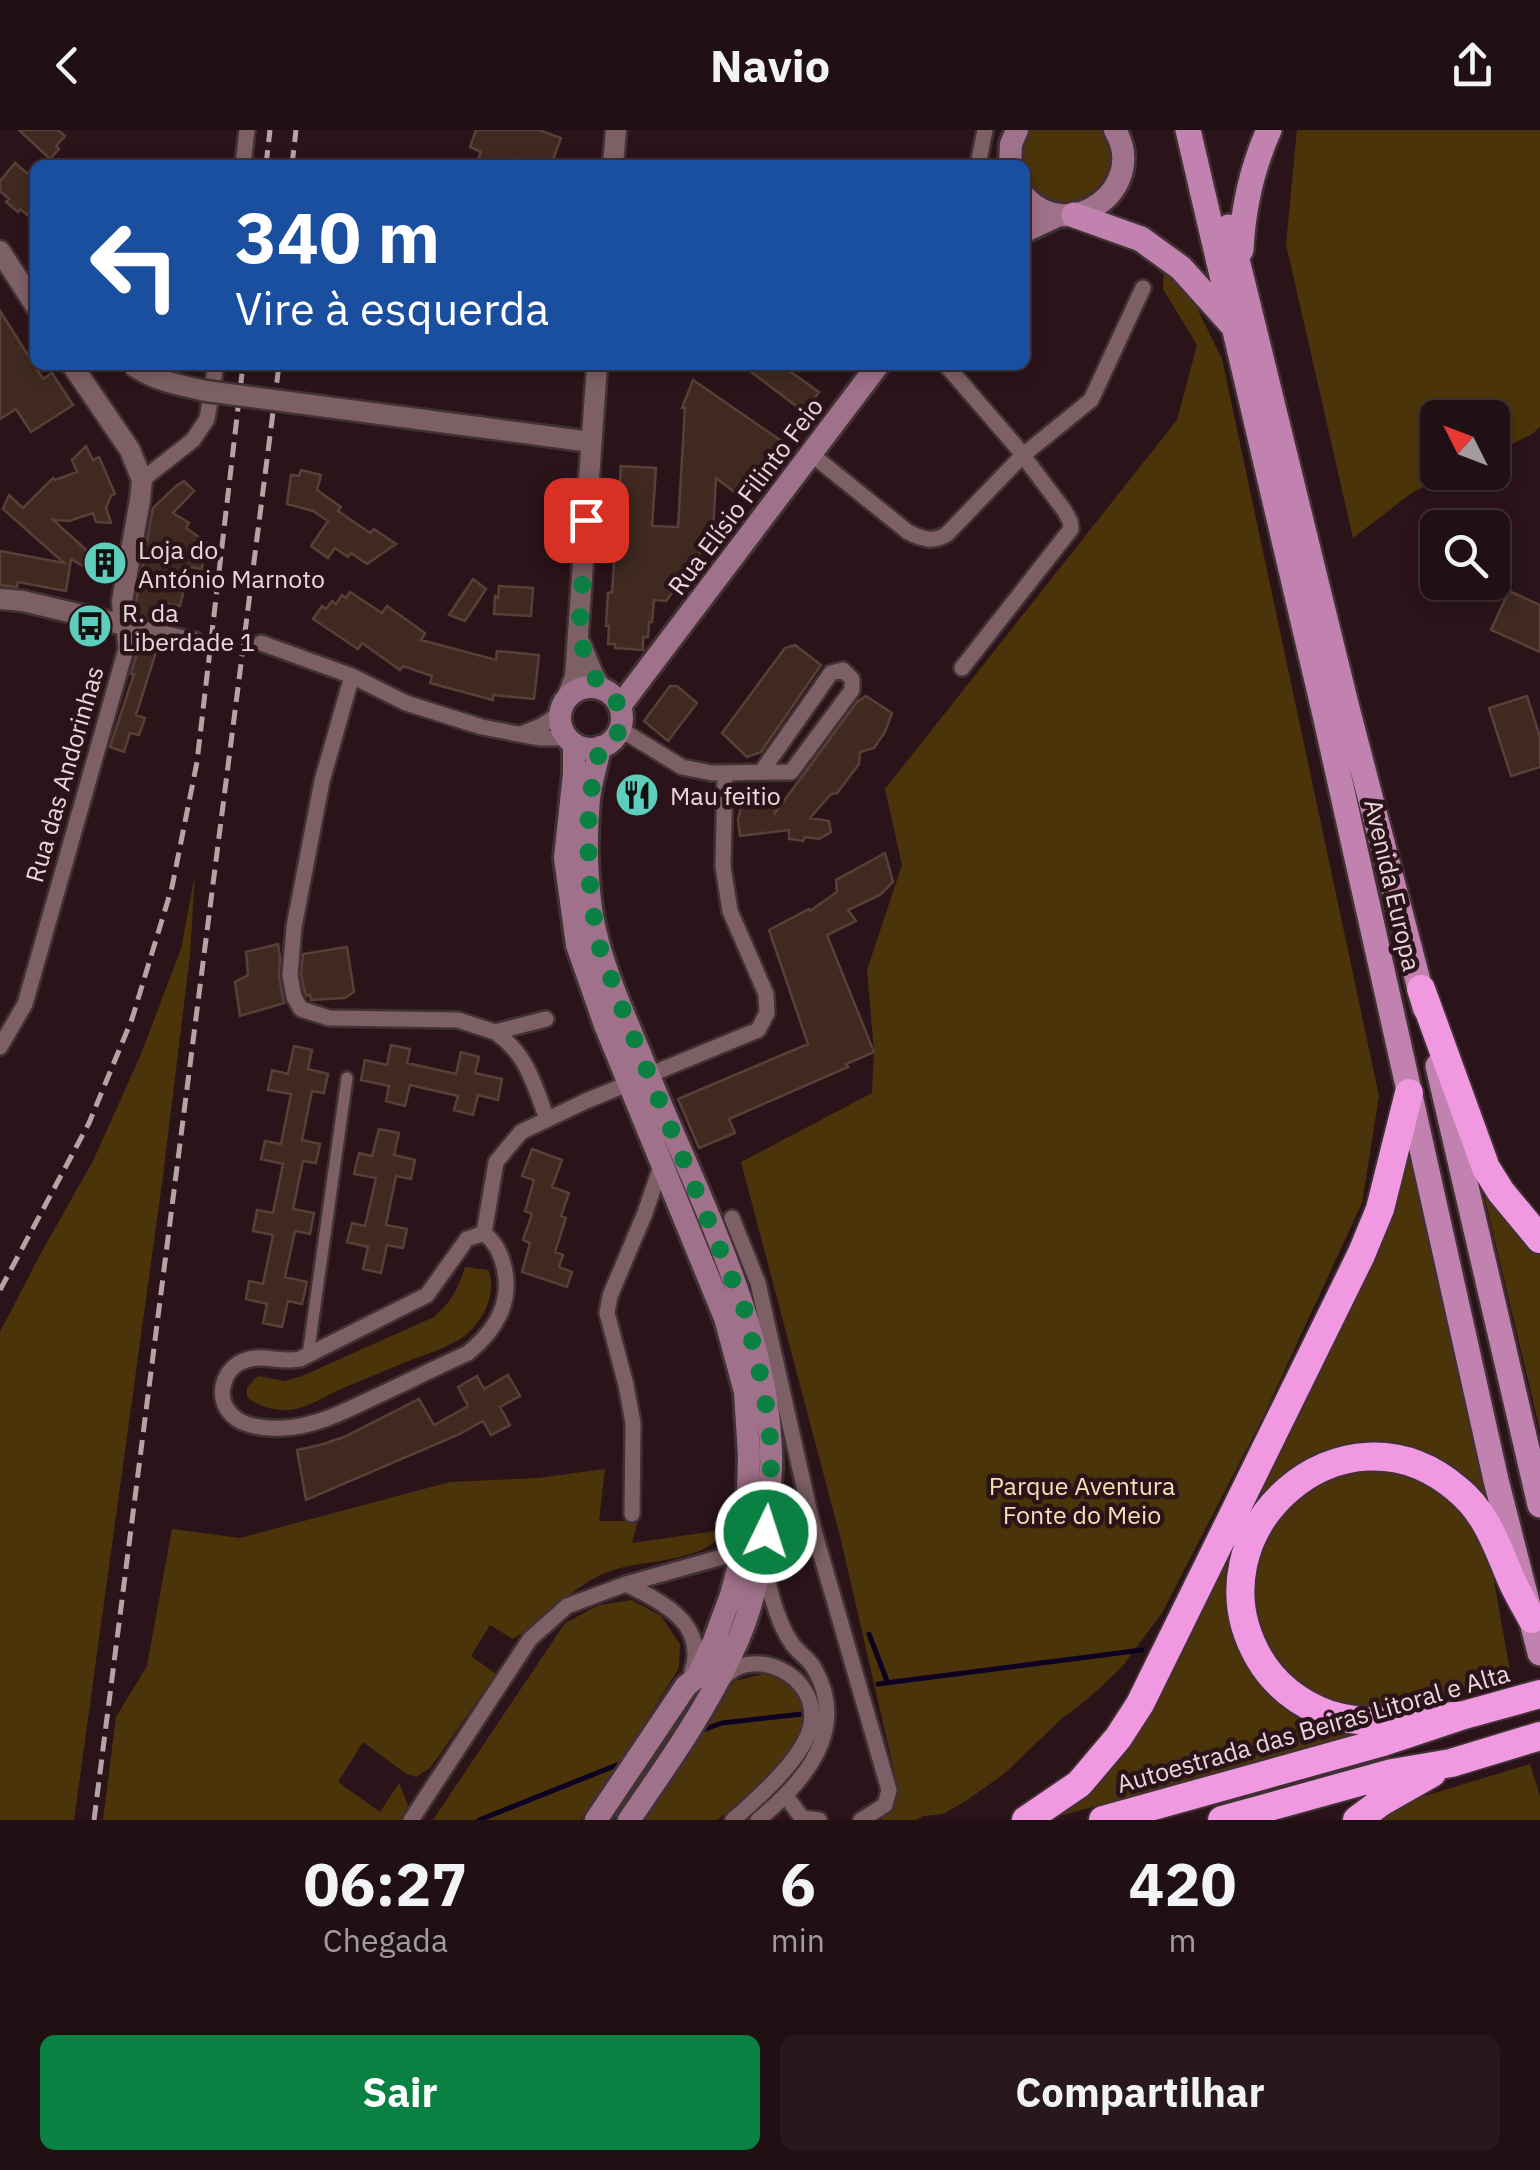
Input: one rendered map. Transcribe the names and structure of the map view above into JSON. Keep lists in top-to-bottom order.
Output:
{
  "streets": {
    "highway": ["Autoestrada das Beiras Litoral e Alta"],
    "main road": ["Rua Elísio Filinto Feio", "Avenida Europa"],
    "street": ["Rua das Andorinhas"]
  },
  "parks": ["Parque Aventura Fonte do Meio"],
  "places": {
    "building": ["Loja do António Marnoto"],
    "bus stop": ["R. da Liberdade 1"],
    "restaurant": ["Mau feitio"]
  },
  "north": "top left",
  "page": {
    "header": "Navio",
    "turn": ["340 m", "Vire à esquerda"],
    "eta": [
      "06:27",
      "Chegada",
      "6",
      "min",
      "420",
      "m"
    ],
    "buttons": ["Sair", "Compartilhar"]
  }
}
